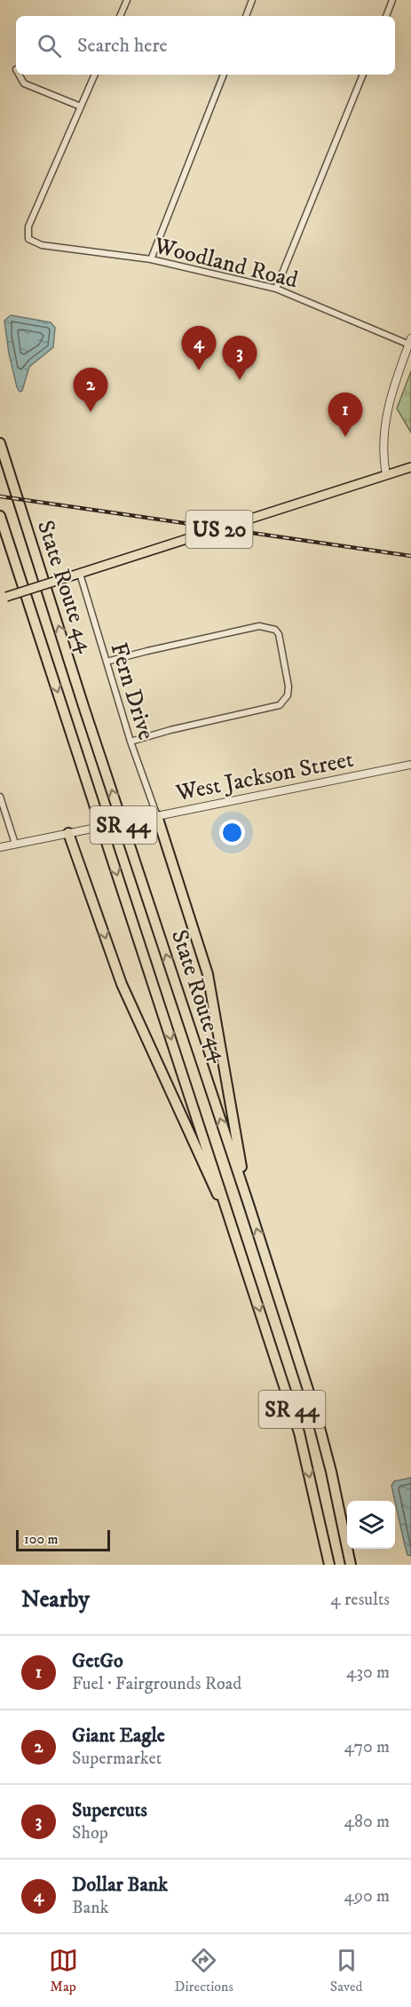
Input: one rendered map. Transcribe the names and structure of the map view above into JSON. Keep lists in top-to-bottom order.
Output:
{
  "streets": {
    "highway": ["State Route 44", "SR 44"],
    "main road": ["US 20"],
    "street": ["Woodland Road", "Fern Drive", "West Jackson Street"]
  },
  "crossings": [
    ["US 20", "Fern Drive"],
    ["Fern Drive", "West Jackson Street"]
  ],
  "scale_bar": "100 m",
  "page": {
    "search": "Search here",
    "pins": [
      "4",
      "3",
      "2",
      "1"
    ],
    "scale": "100 m",
    "heading": ["Nearby", "4 results"],
    "list": [
      {
        "mark": "1",
        "name": "GetGo",
        "note": "Fuel · Fairgrounds Road",
        "value": "430 m"
      },
      {
        "mark": "2",
        "name": "Giant Eagle",
        "note": "Supermarket",
        "value": "470 m"
      },
      {
        "mark": "3",
        "name": "Supercuts",
        "note": "Shop",
        "value": "480 m"
      },
      {
        "mark": "4",
        "name": "Dollar Bank",
        "note": "Bank",
        "value": "490 m"
      }
    ],
    "nav": ["Map", "Directions", "Saved"]
  }
}
